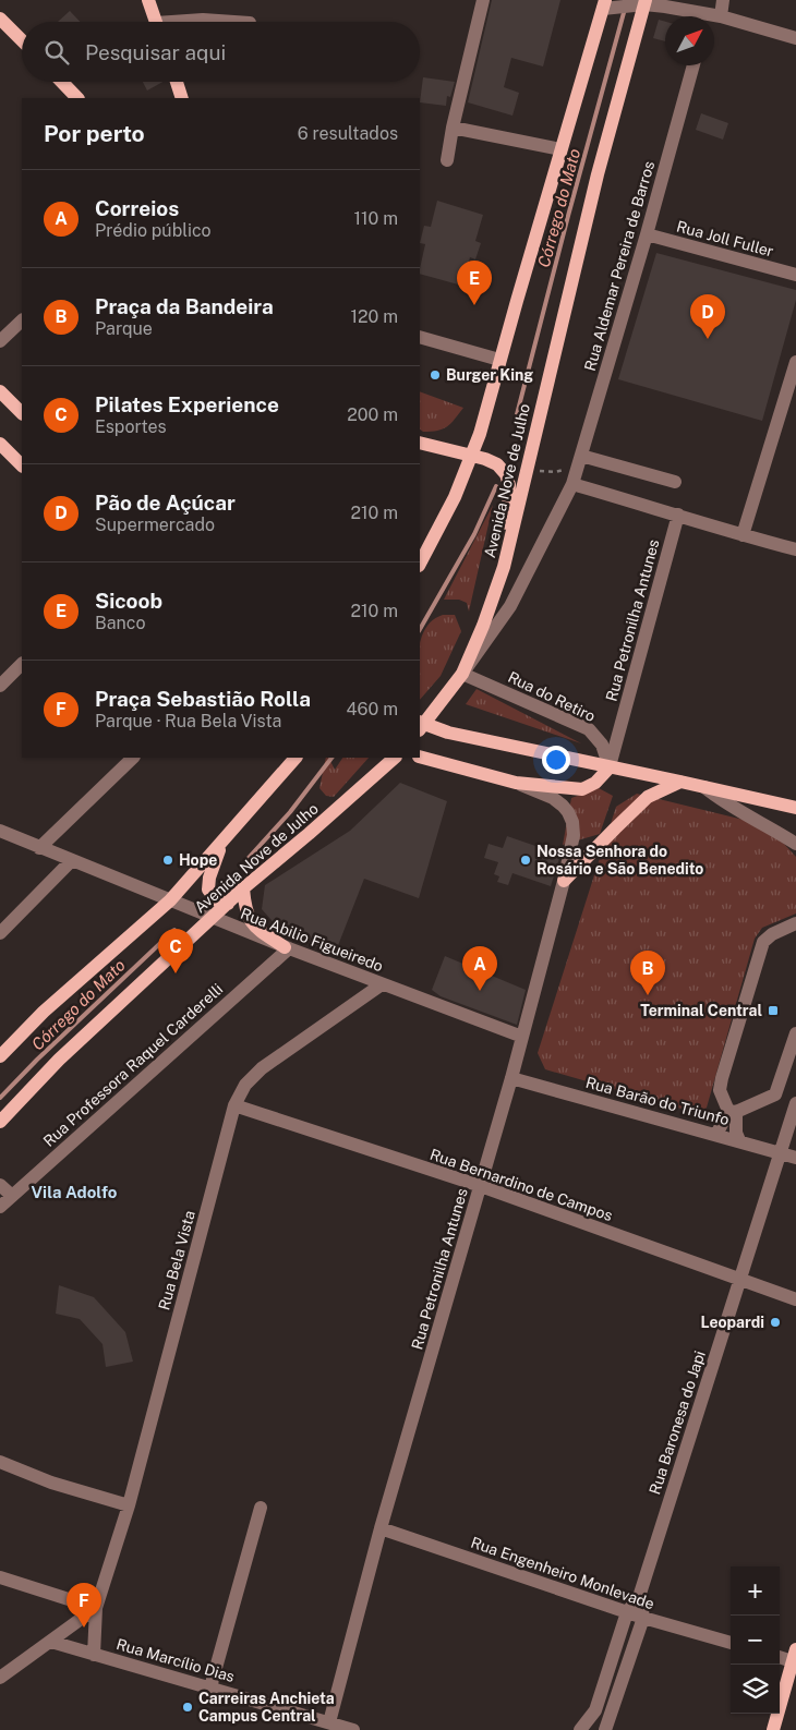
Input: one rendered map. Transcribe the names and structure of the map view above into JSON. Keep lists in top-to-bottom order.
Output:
{
  "streets": {
    "main road": ["Avenida Nove de Julho"],
    "street": [
      "Rua Joll Fuller",
      "Rua Aldemar Pereira de Barros",
      "Rua Petronilha Antunes",
      "Rua do Retiro",
      "Rua Abilio Figueiredo",
      "Rua Professora Raquel Carderelli",
      "Rua Barão do Triunfo",
      "Rua Bernardino de Campos",
      "Rua Bela Vista",
      "Rua Baronesa do Japi",
      "Rua Engenheiro Monlevade",
      "Rua Marcílio Dias"
    ]
  },
  "crossings": [
    ["Rua Joll Fuller", "Rua Aldemar Pereira de Barros"],
    ["Rua Aldemar Pereira de Barros", "Avenida Nove de Julho"],
    ["Rua Aldemar Pereira de Barros", "Rua do Retiro"],
    ["Avenida Nove de Julho", "Rua do Retiro"],
    ["Avenida Nove de Julho", "Rua Abilio Figueiredo"],
    ["Rua Petronilha Antunes", "Rua do Retiro"],
    ["Rua Petronilha Antunes", "Rua Abilio Figueiredo"],
    ["Rua Petronilha Antunes", "Rua Barão do Triunfo"],
    ["Rua Petronilha Antunes", "Rua Bernardino de Campos"],
    ["Rua Petronilha Antunes", "Rua Engenheiro Monlevade"],
    ["Rua Petronilha Antunes", "Rua Marcílio Dias"],
    ["Rua Abilio Figueiredo", "Rua Professora Raquel Carderelli"],
    ["Rua Abilio Figueiredo", "Rua Bela Vista"],
    ["Rua Barão do Triunfo", "Rua Baronesa do Japi"],
    ["Rua Bernardino de Campos", "Rua Bela Vista"],
    ["Rua Bernardino de Campos", "Rua Baronesa do Japi"],
    ["Rua Bela Vista", "Rua Marcílio Dias"],
    ["Rua Baronesa do Japi", "Rua Engenheiro Monlevade"]
  ],
  "districts": ["Vila Adolfo"],
  "water": ["Córrego do Mato"],
  "places": {
    "other": [
      "Burger King",
      "Hope",
      "Nossa Senhora do Rosário e São Benedito",
      "Leopardi",
      "Carreiras Anchieta Campus Central"
    ],
    "transit": ["Terminal Central"]
  },
  "north": "top right",
  "page": {
    "search": "Pesquisar aqui",
    "heading": ["Por perto", "6 resultados"],
    "list": [
      {
        "mark": "A",
        "name": "Correios",
        "note": "Prédio público",
        "value": "110 m"
      },
      {
        "mark": "B",
        "name": "Praça da Bandeira",
        "note": "Parque",
        "value": "120 m"
      },
      {
        "mark": "C",
        "name": "Pilates Experience",
        "note": "Esportes",
        "value": "200 m"
      },
      {
        "mark": "D",
        "name": "Pão de Açúcar",
        "note": "Supermercado",
        "value": "210 m"
      },
      {
        "mark": "E",
        "name": "Sicoob",
        "note": "Banco",
        "value": "210 m"
      },
      {
        "mark": "F",
        "name": "Praça Sebastião Rolla",
        "note": "Parque · Rua Bela Vista",
        "value": "460 m"
      }
    ],
    "pins": [
      "E",
      "D",
      "C",
      "A",
      "B",
      "F"
    ],
    "map_buttons": ["+", "−"]
  }
}
